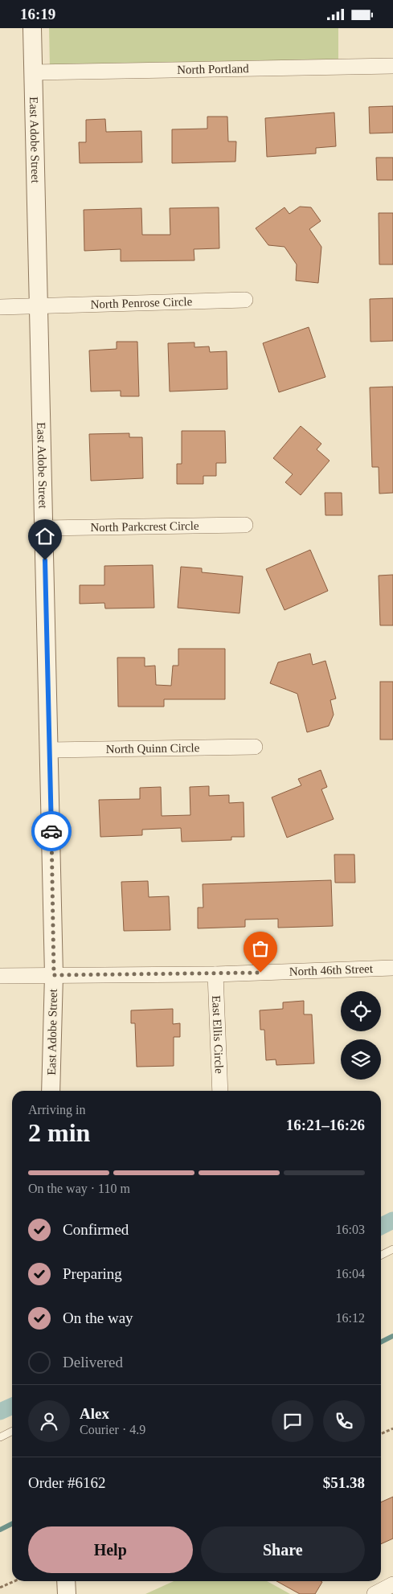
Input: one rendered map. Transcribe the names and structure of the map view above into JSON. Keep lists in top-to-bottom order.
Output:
{
  "streets": {
    "street": [
      "North Portland",
      "East Adobe Street",
      "North Penrose Circle",
      "North Parkcrest Circle",
      "North Quinn Circle",
      "North 46th Street",
      "East Ellis Circle"
    ]
  },
  "crossings": [
    ["North Portland", "East Adobe Street"],
    ["East Adobe Street", "North Penrose Circle"],
    ["East Adobe Street", "North Parkcrest Circle"],
    ["East Adobe Street", "North Quinn Circle"],
    ["East Adobe Street", "North 46th Street"],
    ["North 46th Street", "East Ellis Circle"]
  ],
  "page": {
    "status": "16:19",
    "heading": ["2 min", "Arriving in", "16:21–16:26"],
    "panel": [
      "Alex",
      "Courier · 4.9",
      "Order #6162",
      "$51.38"
    ],
    "bar": "On the way · 110 m",
    "list": [
      ["Confirmed", "16:03"],
      ["Preparing", "16:04"],
      ["On the way", "16:12"],
      "Delivered"
    ],
    "buttons": ["Help", "Share"]
  }
}
